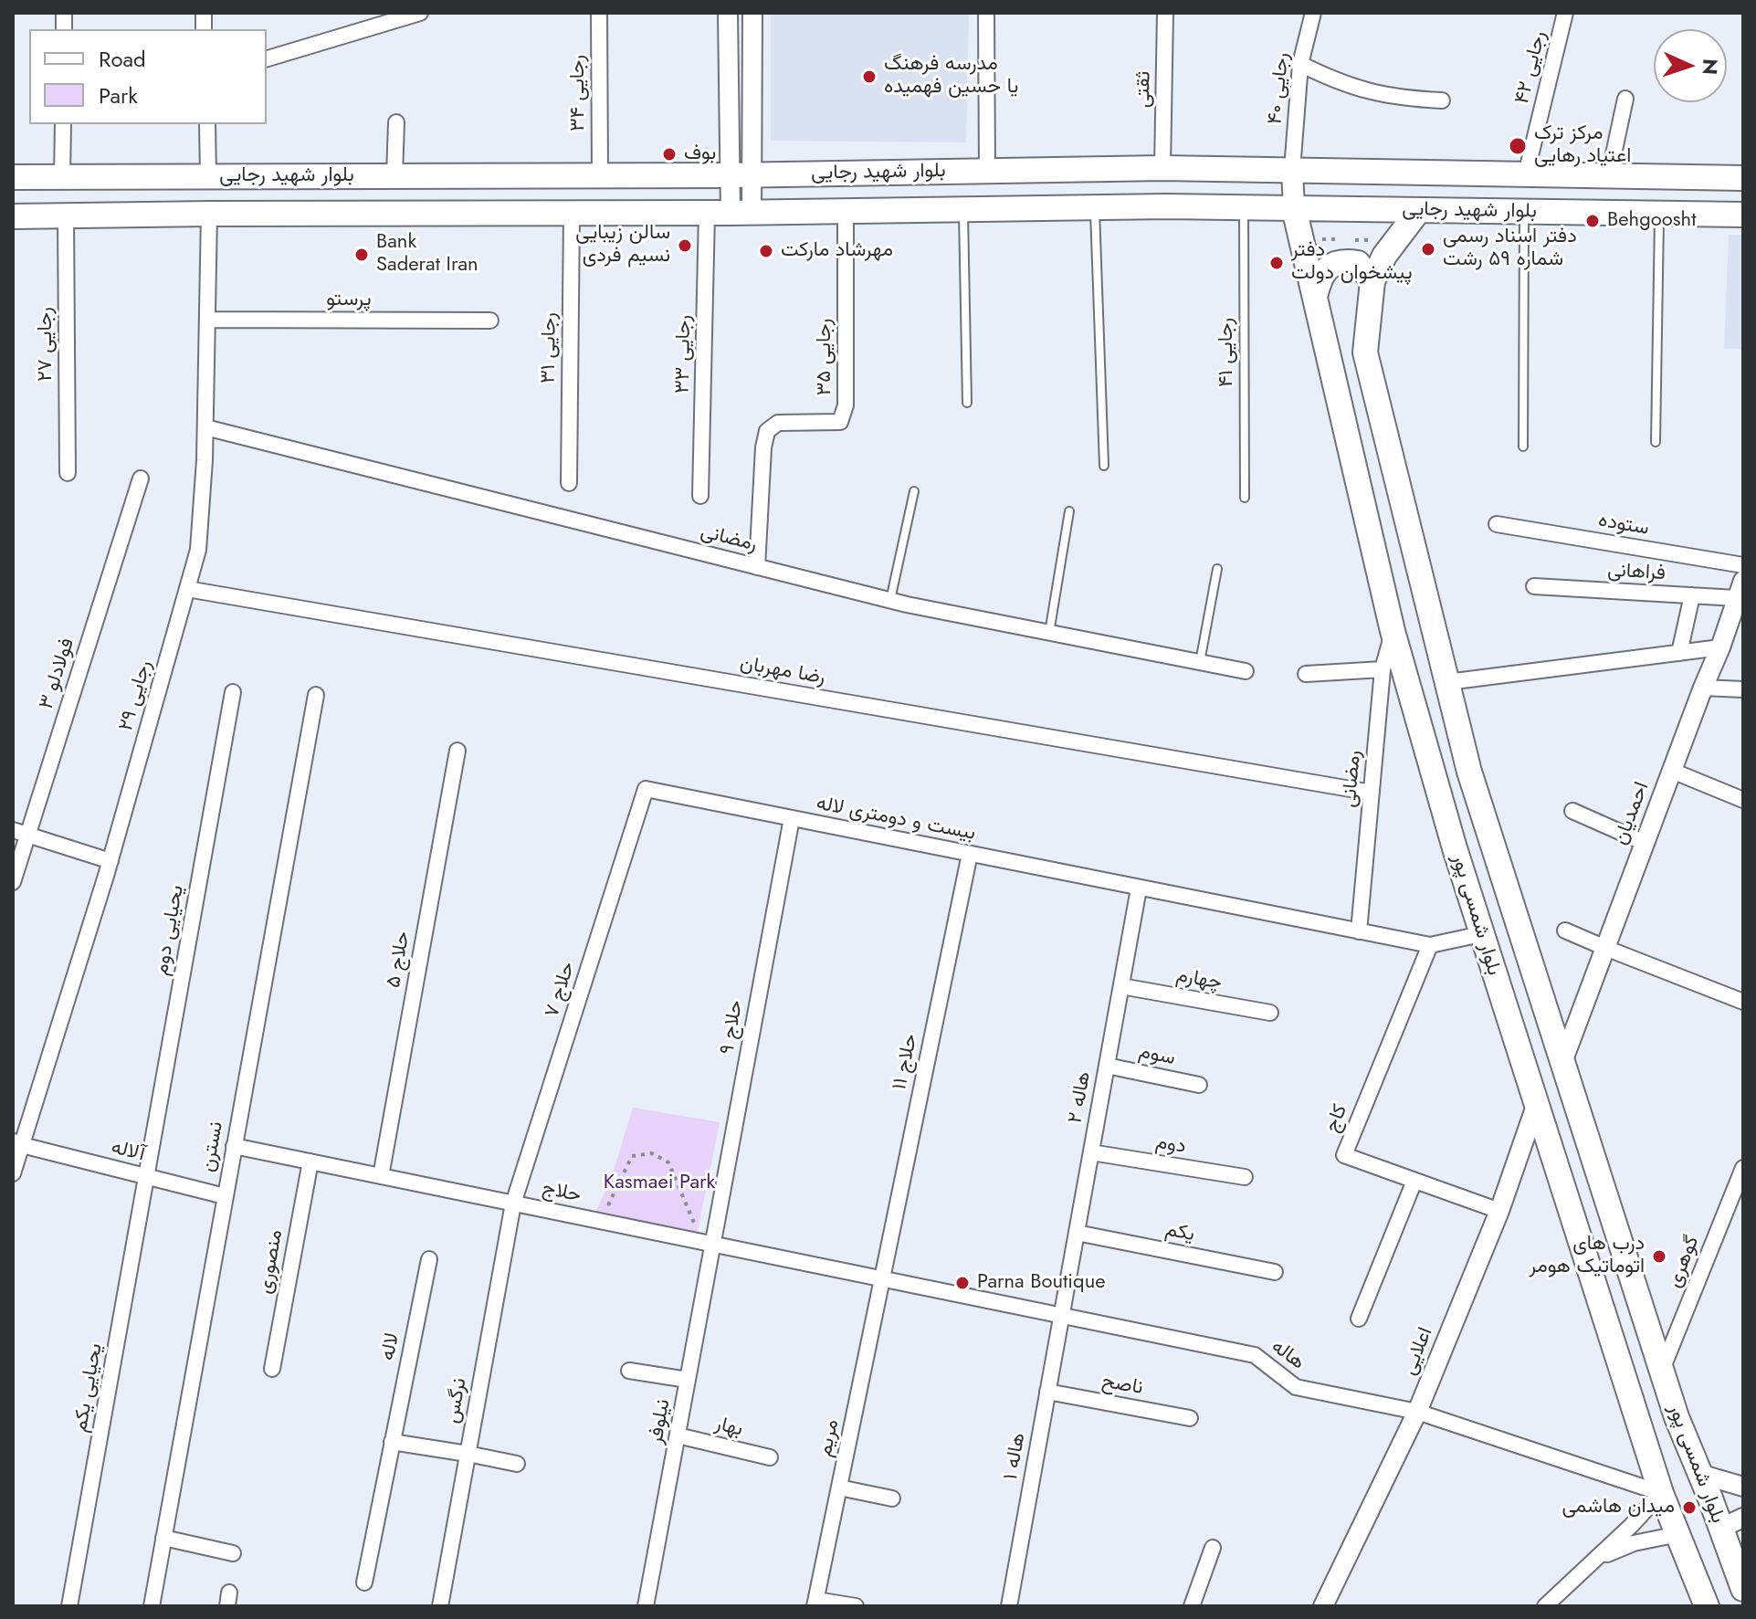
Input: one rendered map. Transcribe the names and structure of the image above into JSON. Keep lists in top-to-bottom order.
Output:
{
  "streets": {
    "main road": ["بلوار شهید رجایی", "بلوار شمسی پور"],
    "street": [
      "رجایی ۴۲",
      "رجایی ۴۰",
      "ثقتی",
      "رجایی ۳۴",
      "پرستو",
      "رجایی ۲۷",
      "رجایی ۳۱",
      "رجایی ۳۳",
      "رجایی ۳۵",
      "ستوده",
      "رمضانی",
      "فراهانی",
      "رضا مهربان",
      "فولادلو ۳",
      "رجایی ۲۹",
      "احمدیان",
      "بیست و دومتری لاله",
      "یحیایی دوم",
      "حلاج ۵",
      "چهارم",
      "حلاج ۷",
      "حلاج ۹",
      "سوم",
      "حلاج ۱۱",
      "هاله ۲",
      "کاج",
      "دوم",
      "نسترن",
      "آلاله",
      "حلاج",
      "یکم",
      "منصوری",
      "گوهری",
      "لاله",
      "اعلایی",
      "هاله",
      "ناصح",
      "یحیایی یکم",
      "نرگس",
      "نیلوفر",
      "بهار",
      "مریم",
      "هاله ۱"
    ],
    "lane": ["رجایی ۴۱"]
  },
  "crossings": [
    ["رجایی ۴۲", "بلوار شهید رجایی"],
    ["رجایی ۴۰", "بلوار شهید رجایی"],
    ["ثقتی", "بلوار شهید رجایی"],
    ["رجایی ۳۴", "بلوار شهید رجایی"],
    ["بلوار شهید رجایی", "رجایی ۲۷"],
    ["بلوار شهید رجایی", "رجایی ۳۱"],
    ["بلوار شهید رجایی", "رجایی ۴۱"],
    ["بلوار شهید رجایی", "رجایی ۳۳"],
    ["بلوار شهید رجایی", "رجایی ۳۵"],
    ["بلوار شهید رجایی", "رجایی ۲۹"],
    ["بلوار شهید رجایی", "بلوار شمسی پور"],
    ["پرستو", "رجایی ۲۹"],
    ["رجایی ۳۵", "رمضانی"],
    ["رمضانی", "رضا مهربان"],
    ["رمضانی", "رجایی ۲۹"],
    ["رمضانی", "بلوار شمسی پور"],
    ["فراهانی", "احمدیان"],
    ["رضا مهربان", "رجایی ۲۹"],
    ["رجایی ۲۹", "آلاله"],
    ["احمدیان", "بلوار شمسی پور"],
    ["بیست و دومتری لاله", "حلاج ۷"],
    ["بیست و دومتری لاله", "حلاج ۹"],
    ["بیست و دومتری لاله", "حلاج ۱۱"],
    ["بیست و دومتری لاله", "هاله ۲"],
    ["بلوار شمسی پور", "گوهری"],
    ["بلوار شمسی پور", "اعلایی"],
    ["بلوار شمسی پور", "هاله"],
    ["یحیایی دوم", "آلاله"],
    ["یحیایی دوم", "یحیایی یکم"],
    ["حلاج ۵", "حلاج"],
    ["چهارم", "هاله ۲"],
    ["حلاج ۷", "حلاج"],
    ["حلاج ۷", "نرگس"],
    ["حلاج ۹", "حلاج"],
    ["حلاج ۹", "نیلوفر"],
    ["سوم", "هاله ۲"],
    ["حلاج ۱۱", "حلاج"],
    ["حلاج ۱۱", "هاله"],
    ["حلاج ۱۱", "مریم"],
    ["هاله ۲", "دوم"],
    ["هاله ۲", "یکم"],
    ["هاله ۲", "هاله"],
    ["هاله ۲", "هاله ۱"],
    ["کاج", "اعلایی"],
    ["نسترن", "آلاله"],
    ["نسترن", "حلاج"],
    ["آلاله", "یحیایی یکم"],
    ["حلاج", "منصوری"],
    ["حلاج", "هاله"],
    ["حلاج", "نرگس"],
    ["حلاج", "نیلوفر"],
    ["حلاج", "مریم"],
    ["اعلایی", "هاله"],
    ["هاله", "مریم"],
    ["هاله", "هاله ۱"],
    ["ناصح", "هاله ۱"],
    ["نیلوفر", "بهار"]
  ],
  "parks": ["Kasmaei Park"],
  "places": [
    "مدرسه فرهنگ یا حسین فهمیده",
    "مرکز ترک اعتیاد رهایی",
    "بوف",
    "Behgoosht",
    "سالن زیبایی نسیم فردی",
    "دفتر اسناد رسمی شماره ۵۹ رشت",
    "مهرشاد مارکت",
    "Bank Saderat Iran",
    "دفتر پیشخوان دولت",
    "درب های اتوماتیک هومر",
    "Parna Boutique",
    "میدان هاشمی"
  ],
  "legend": ["Road", "Park"],
  "north": "right"
}
